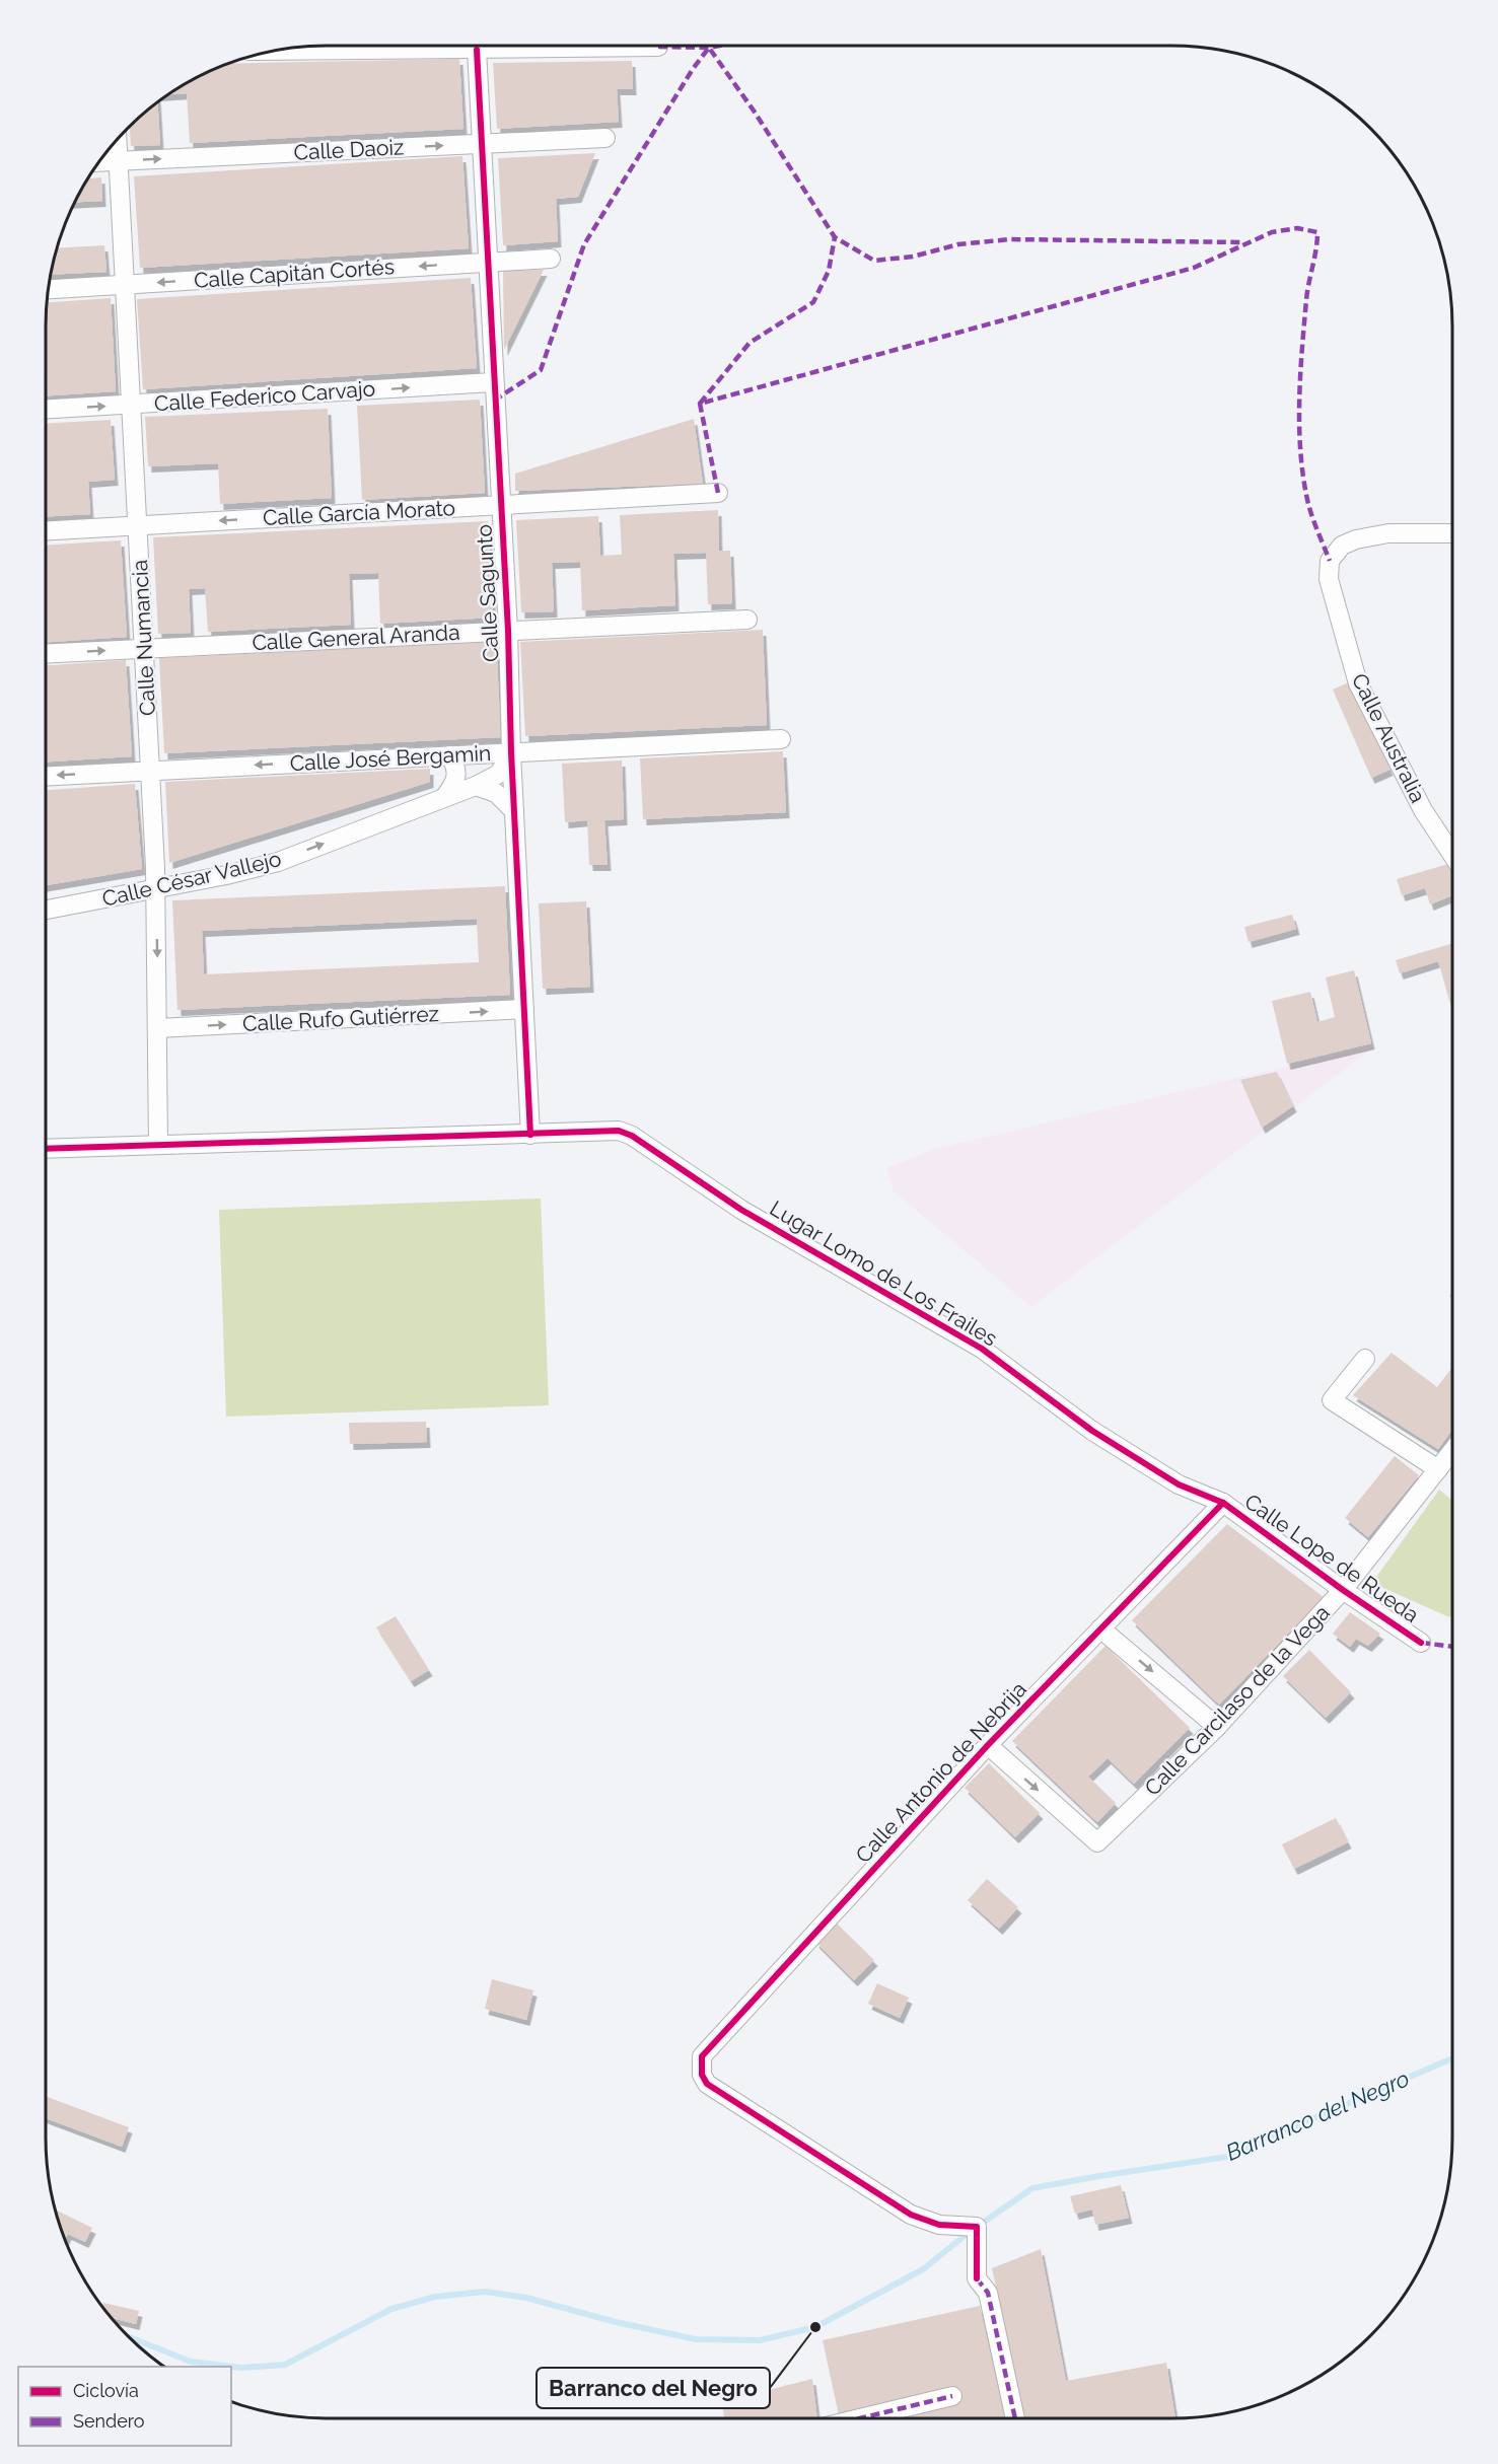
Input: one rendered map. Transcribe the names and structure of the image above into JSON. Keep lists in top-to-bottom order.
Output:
{
  "streets": {
    "street": [
      "Calle Daoiz",
      "Calle Capitán Cortés",
      "Calle Federico Carvajo",
      "Calle García Morato",
      "Calle Sagunto",
      "Calle Numancia",
      "Calle General Aranda",
      "Calle Australia",
      "Calle José Bergamin",
      "Calle César Vallejo",
      "Calle Rufo Gutiérrez",
      "Lugar Lomo de Los Frailes",
      "Calle Lope de Rueda",
      "Calle Carcilaso de la Vega",
      "Calle Antonio de Nebrija"
    ]
  },
  "crossings": [
    ["Calle Daoiz", "Calle Sagunto"],
    ["Calle Daoiz", "Calle Numancia"],
    ["Calle Capitán Cortés", "Calle Sagunto"],
    ["Calle Capitán Cortés", "Calle Numancia"],
    ["Calle Federico Carvajo", "Calle Sagunto"],
    ["Calle Federico Carvajo", "Calle Numancia"],
    ["Calle García Morato", "Calle Sagunto"],
    ["Calle García Morato", "Calle Numancia"],
    ["Calle Sagunto", "Calle General Aranda"],
    ["Calle Sagunto", "Calle José Bergamin"],
    ["Calle Sagunto", "Calle César Vallejo"],
    ["Calle Sagunto", "Calle Rufo Gutiérrez"],
    ["Calle Sagunto", "Lugar Lomo de Los Frailes"],
    ["Calle Numancia", "Calle General Aranda"],
    ["Calle Numancia", "Calle José Bergamin"],
    ["Calle Numancia", "Calle César Vallejo"],
    ["Calle Numancia", "Calle Rufo Gutiérrez"],
    ["Calle José Bergamin", "Calle César Vallejo"],
    ["Lugar Lomo de Los Frailes", "Calle Lope de Rueda"],
    ["Lugar Lomo de Los Frailes", "Calle Antonio de Nebrija"],
    ["Calle Lope de Rueda", "Calle Carcilaso de la Vega"],
    ["Calle Lope de Rueda", "Calle Antonio de Nebrija"],
    ["Calle Carcilaso de la Vega", "Calle Antonio de Nebrija"]
  ],
  "one_way": [
    "Calle Capitán Cortés",
    "Calle Federico Carvajo",
    "Calle García Morato",
    "Calle José Bergamin",
    "Calle César Vallejo"
  ],
  "water": ["Barranco del Negro"],
  "places": ["Barranco del Negro"],
  "legend": ["Ciclovía", "Sendero"]
}
